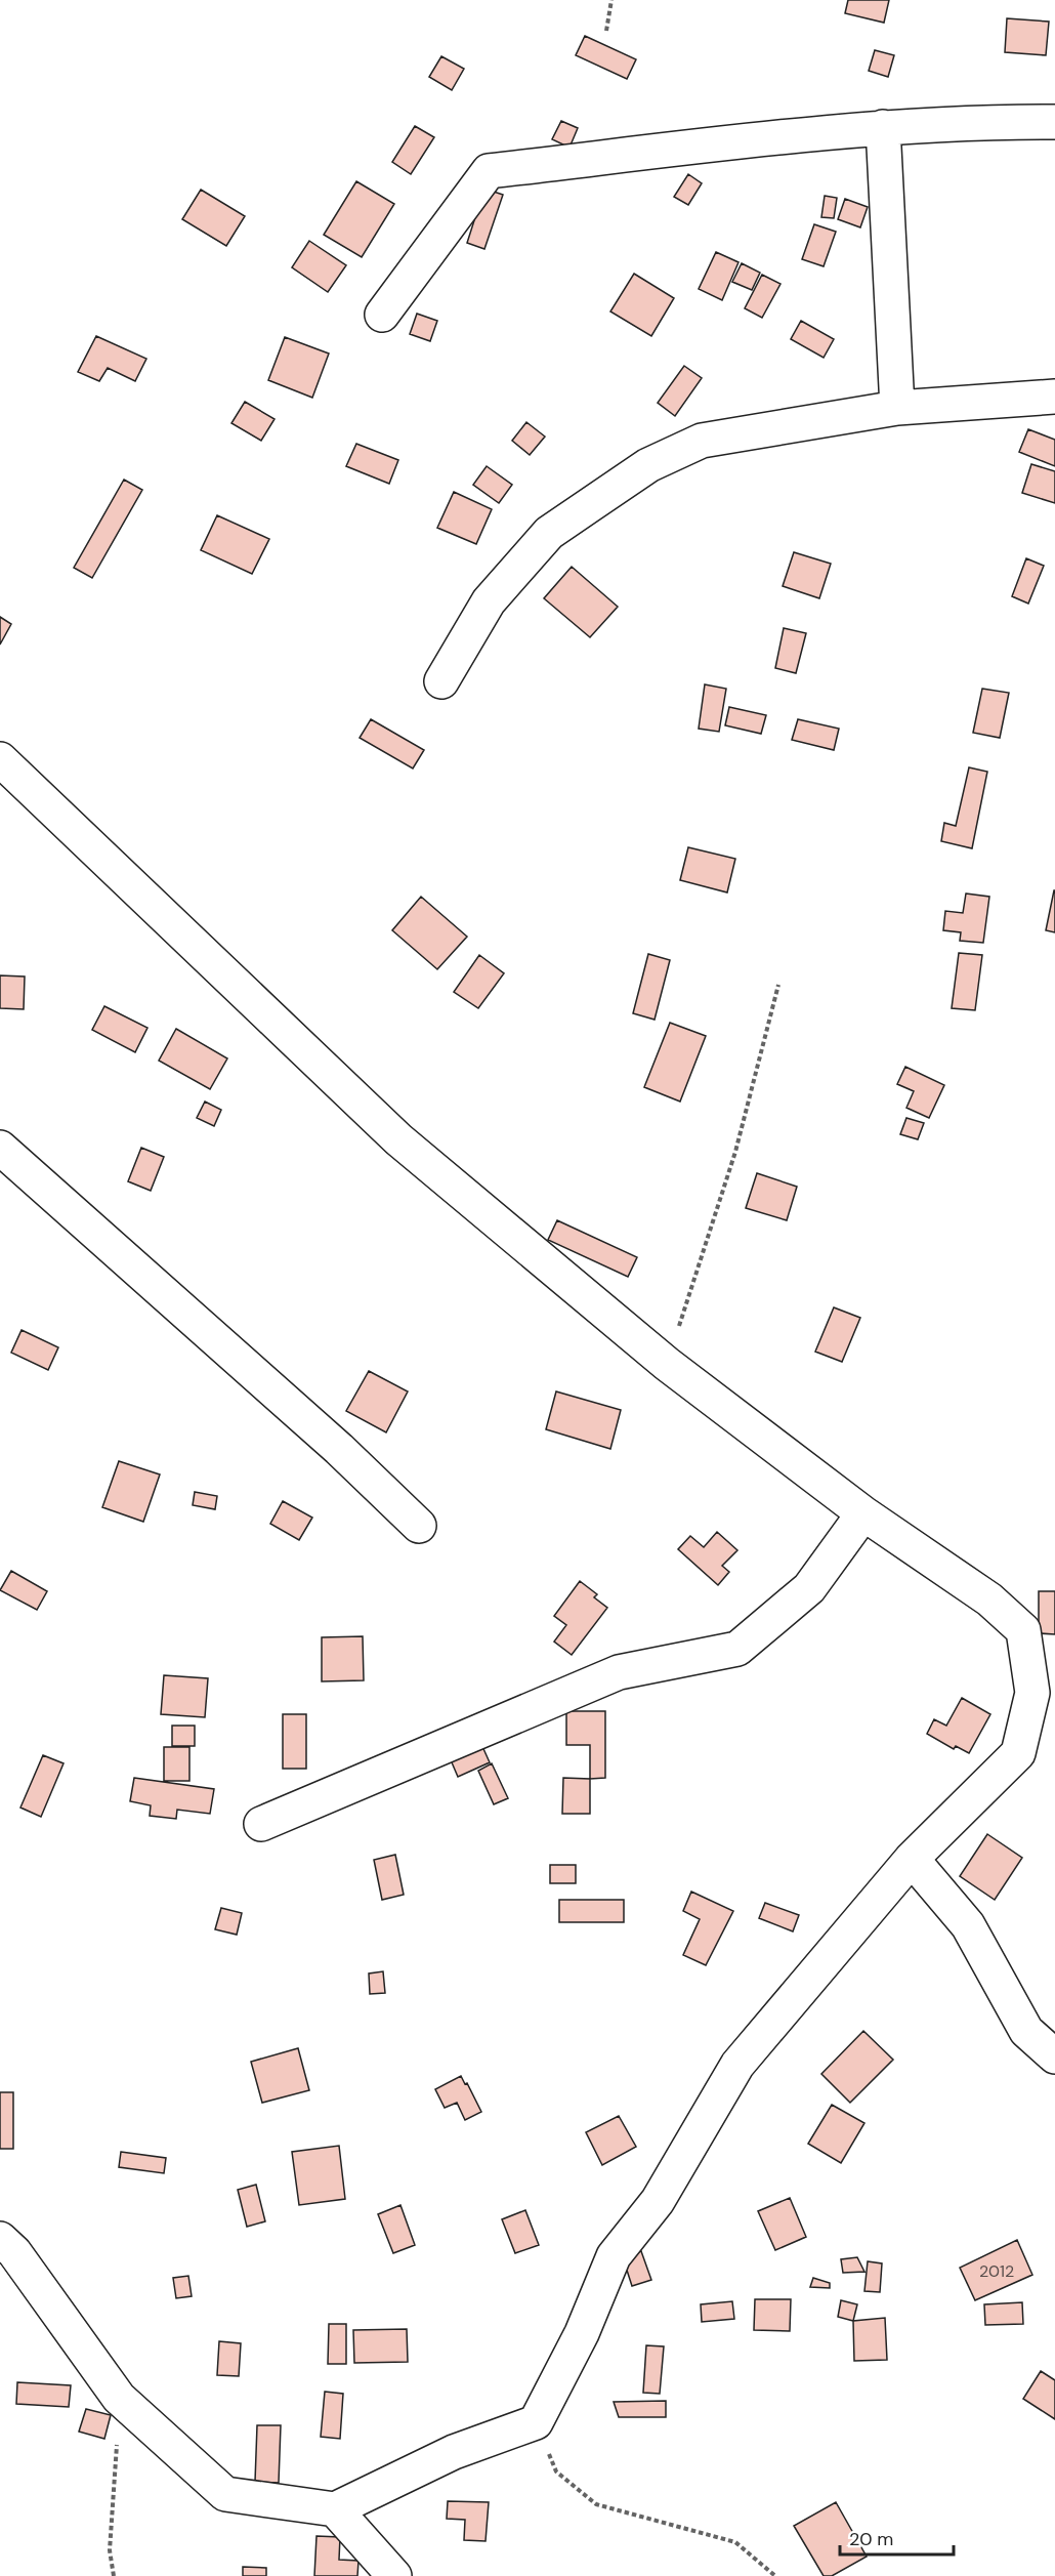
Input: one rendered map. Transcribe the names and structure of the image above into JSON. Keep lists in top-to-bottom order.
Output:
{
  "house_numbers": ["2012"],
  "scale_bar": "20 m"
}
